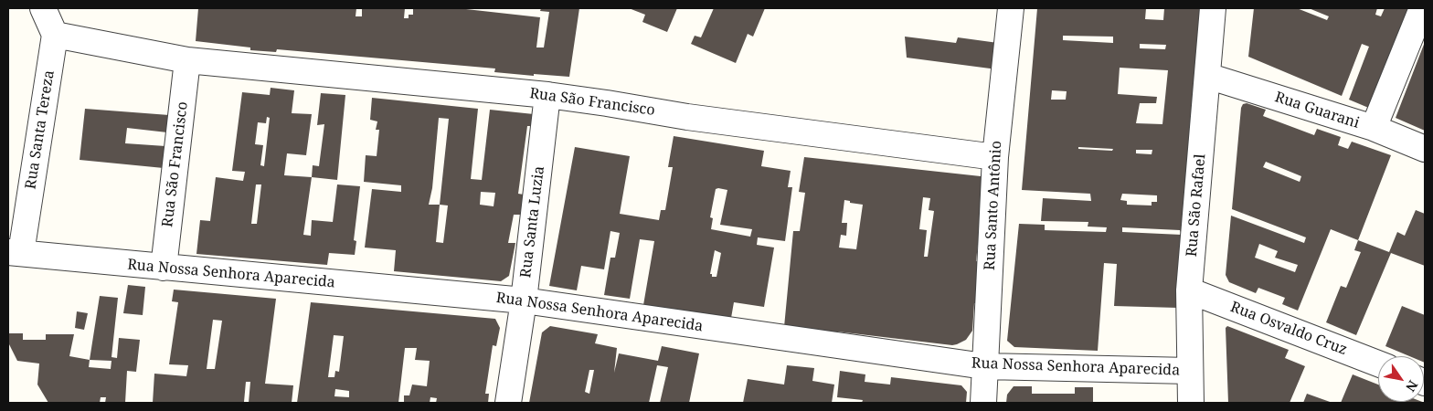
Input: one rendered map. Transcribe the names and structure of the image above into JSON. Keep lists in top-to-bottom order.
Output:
{
  "streets": {
    "street": [
      "Rua São Francisco",
      "Rua Guarani",
      "Rua Santa Tereza",
      "Rua Santo Antônio",
      "Rua São Rafael",
      "Rua Santa Luzia",
      "Rua Nossa Senhora Aparecida",
      "Rua Osvaldo Cruz"
    ]
  },
  "crossings": [
    ["Rua São Francisco", "Rua Santa Tereza"],
    ["Rua São Francisco", "Rua Santo Antônio"],
    ["Rua São Francisco", "Rua Santa Luzia"],
    ["Rua São Francisco", "Rua Nossa Senhora Aparecida"],
    ["Rua Guarani", "Rua São Rafael"],
    ["Rua Santa Tereza", "Rua Nossa Senhora Aparecida"],
    ["Rua Santo Antônio", "Rua Nossa Senhora Aparecida"],
    ["Rua São Rafael", "Rua Nossa Senhora Aparecida"],
    ["Rua São Rafael", "Rua Osvaldo Cruz"],
    ["Rua Santa Luzia", "Rua Nossa Senhora Aparecida"]
  ],
  "north": "bottom right"
}
